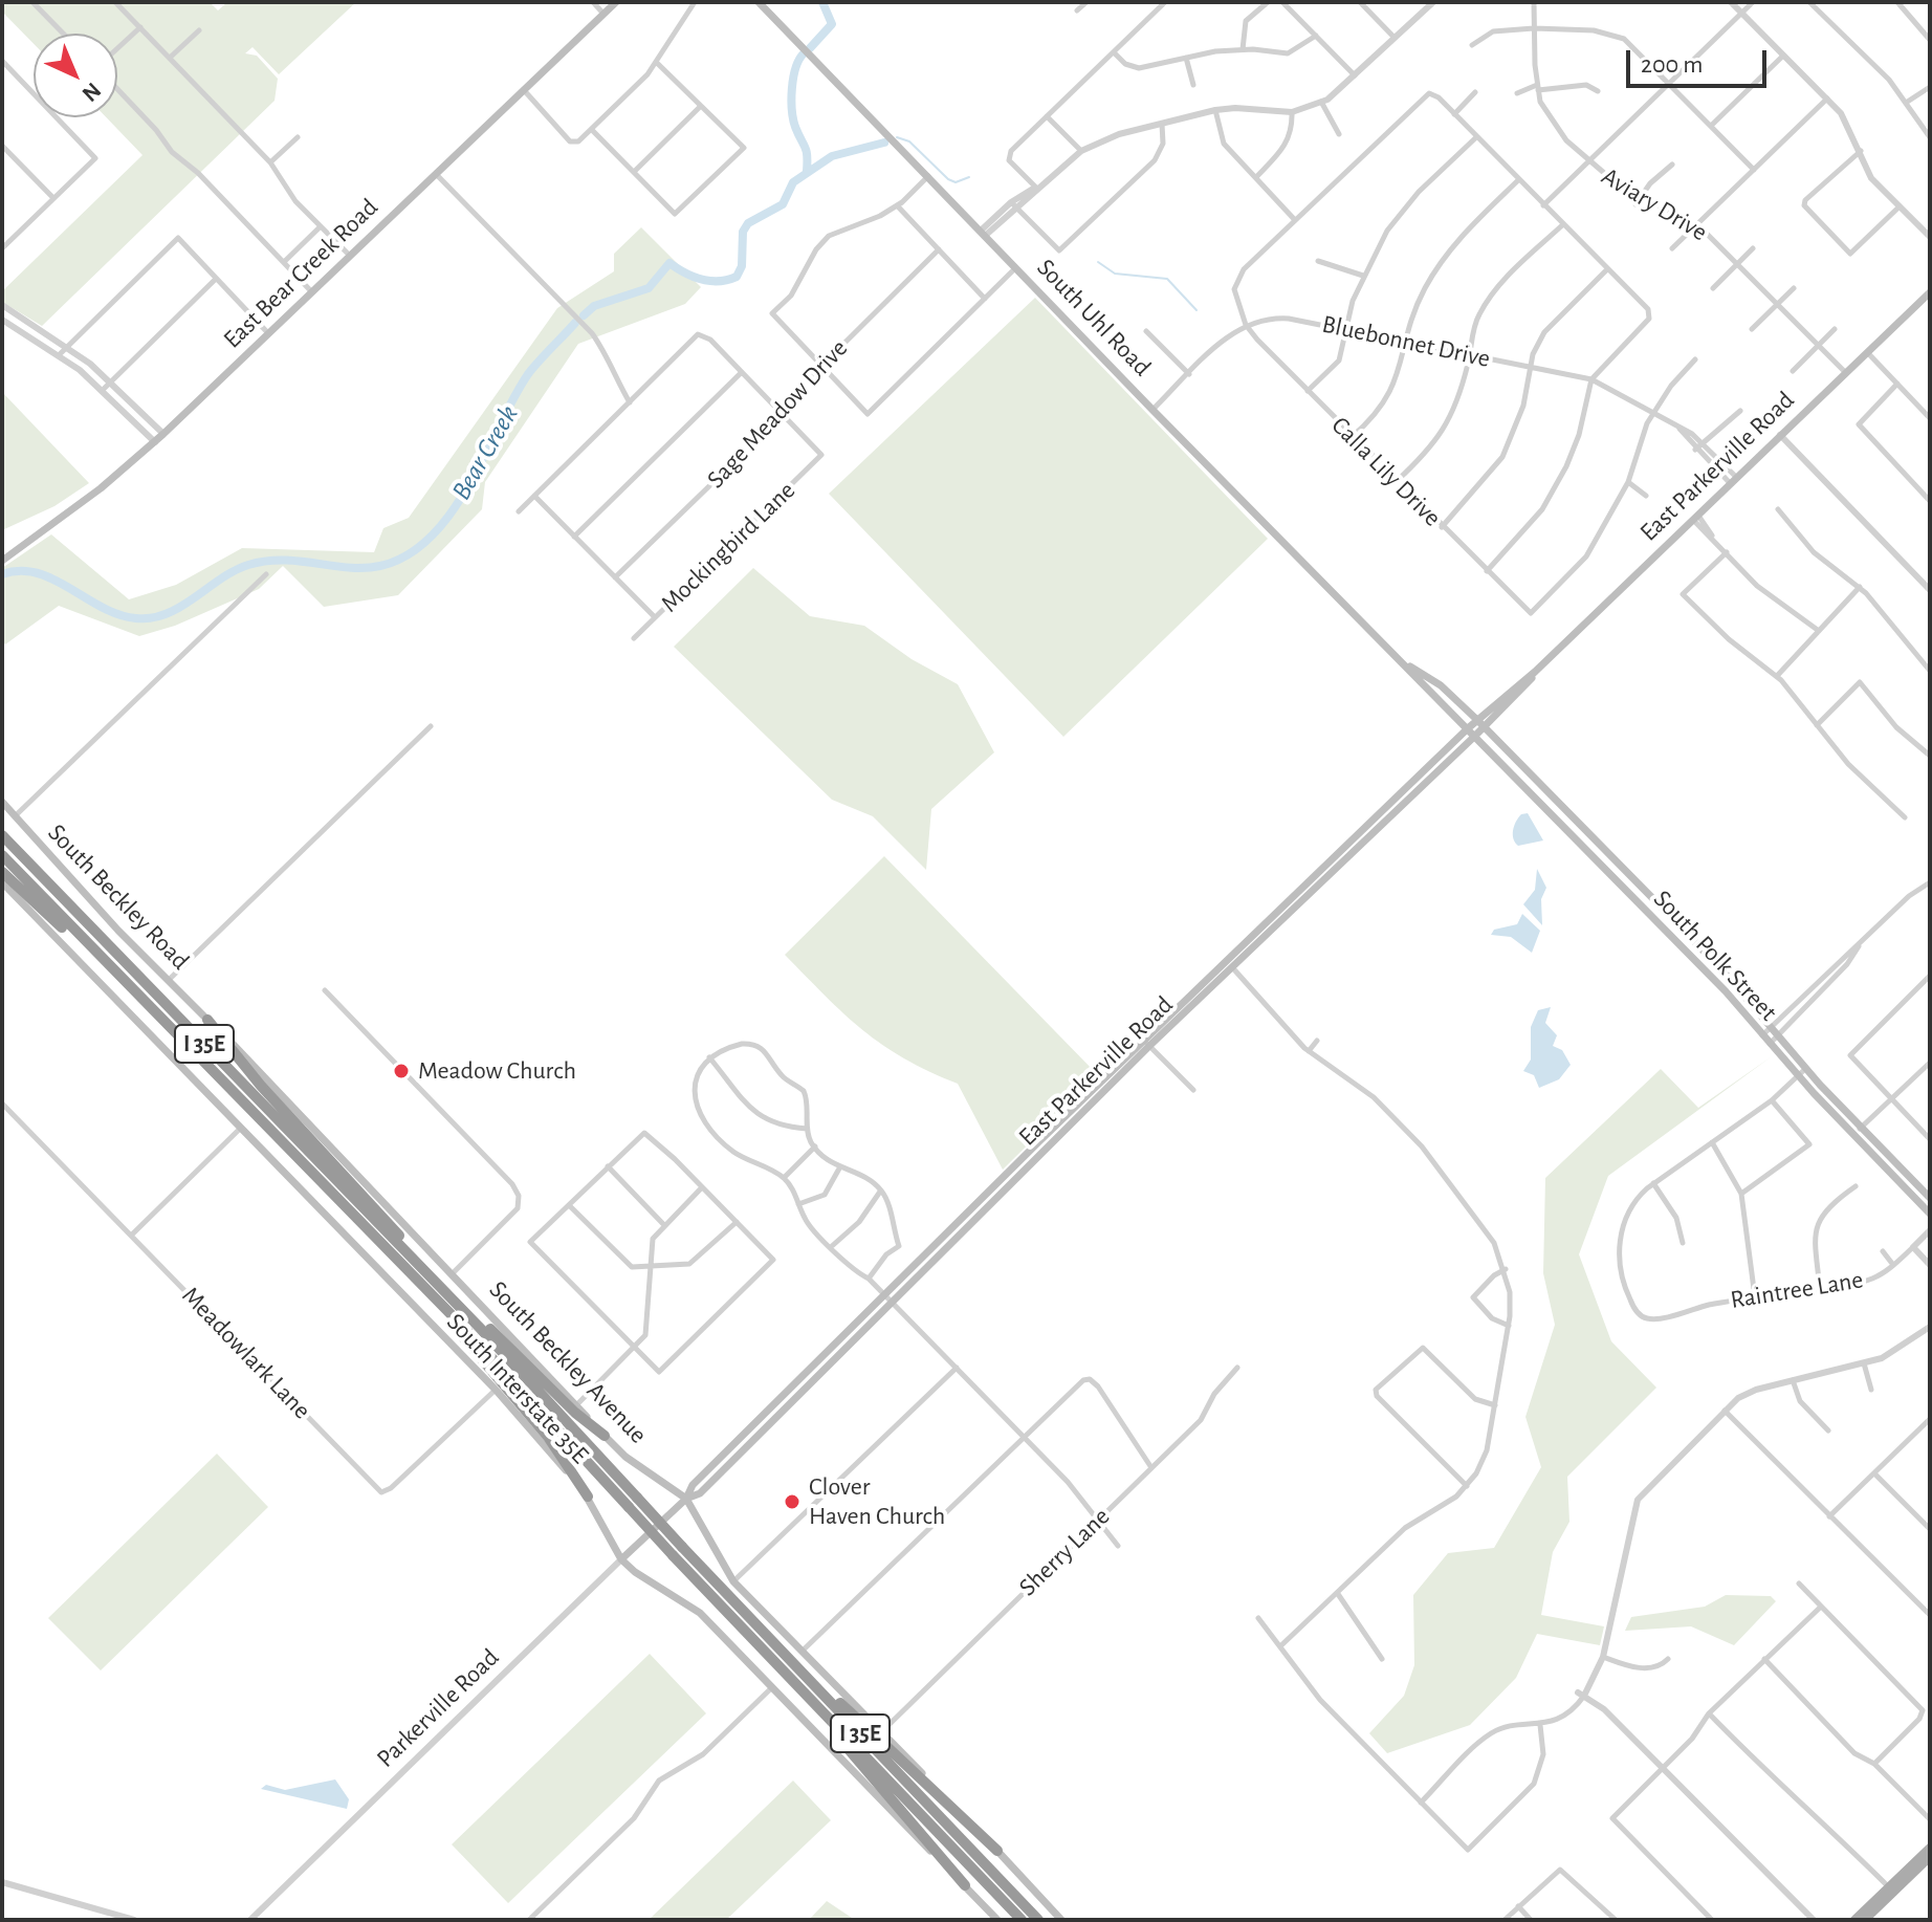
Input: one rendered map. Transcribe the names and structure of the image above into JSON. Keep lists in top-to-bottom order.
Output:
{
  "streets": {
    "highway": ["I 35E"],
    "main road": [
      "East Bear Creek Road",
      "South Uhl Road",
      "East Parkerville Road",
      "South Beckley Road",
      "South Polk Street",
      "South Beckley Avenue",
      "South Interstate 35E",
      "Parkerville Road"
    ],
    "street": [
      "Aviary Drive",
      "Bluebonnet Drive",
      "Sage Meadow Drive",
      "Calla Lily Drive",
      "Mockingbird Lane",
      "Raintree Lane",
      "Meadowlark Lane",
      "Sherry Lane"
    ]
  },
  "crossings": [
    ["Aviary Drive", "East Parkerville Road"],
    ["South Uhl Road", "East Parkerville Road"],
    ["South Uhl Road", "South Polk Street"],
    ["Bluebonnet Drive", "East Parkerville Road"],
    ["Bluebonnet Drive", "Calla Lily Drive"],
    ["Sage Meadow Drive", "Mockingbird Lane"],
    ["East Parkerville Road", "South Polk Street"],
    ["East Parkerville Road", "South Beckley Avenue"],
    ["East Parkerville Road", "Parkerville Road"],
    ["South Beckley Road", "South Beckley Avenue"],
    ["Meadowlark Lane", "South Interstate 35E"],
    ["South Beckley Avenue", "Sherry Lane"],
    ["South Interstate 35E", "Parkerville Road"]
  ],
  "water": ["Bear Creek"],
  "places": ["Meadow Church", "Clover Haven Church"],
  "scale_bar": "200 m",
  "north": "bottom right"
}
